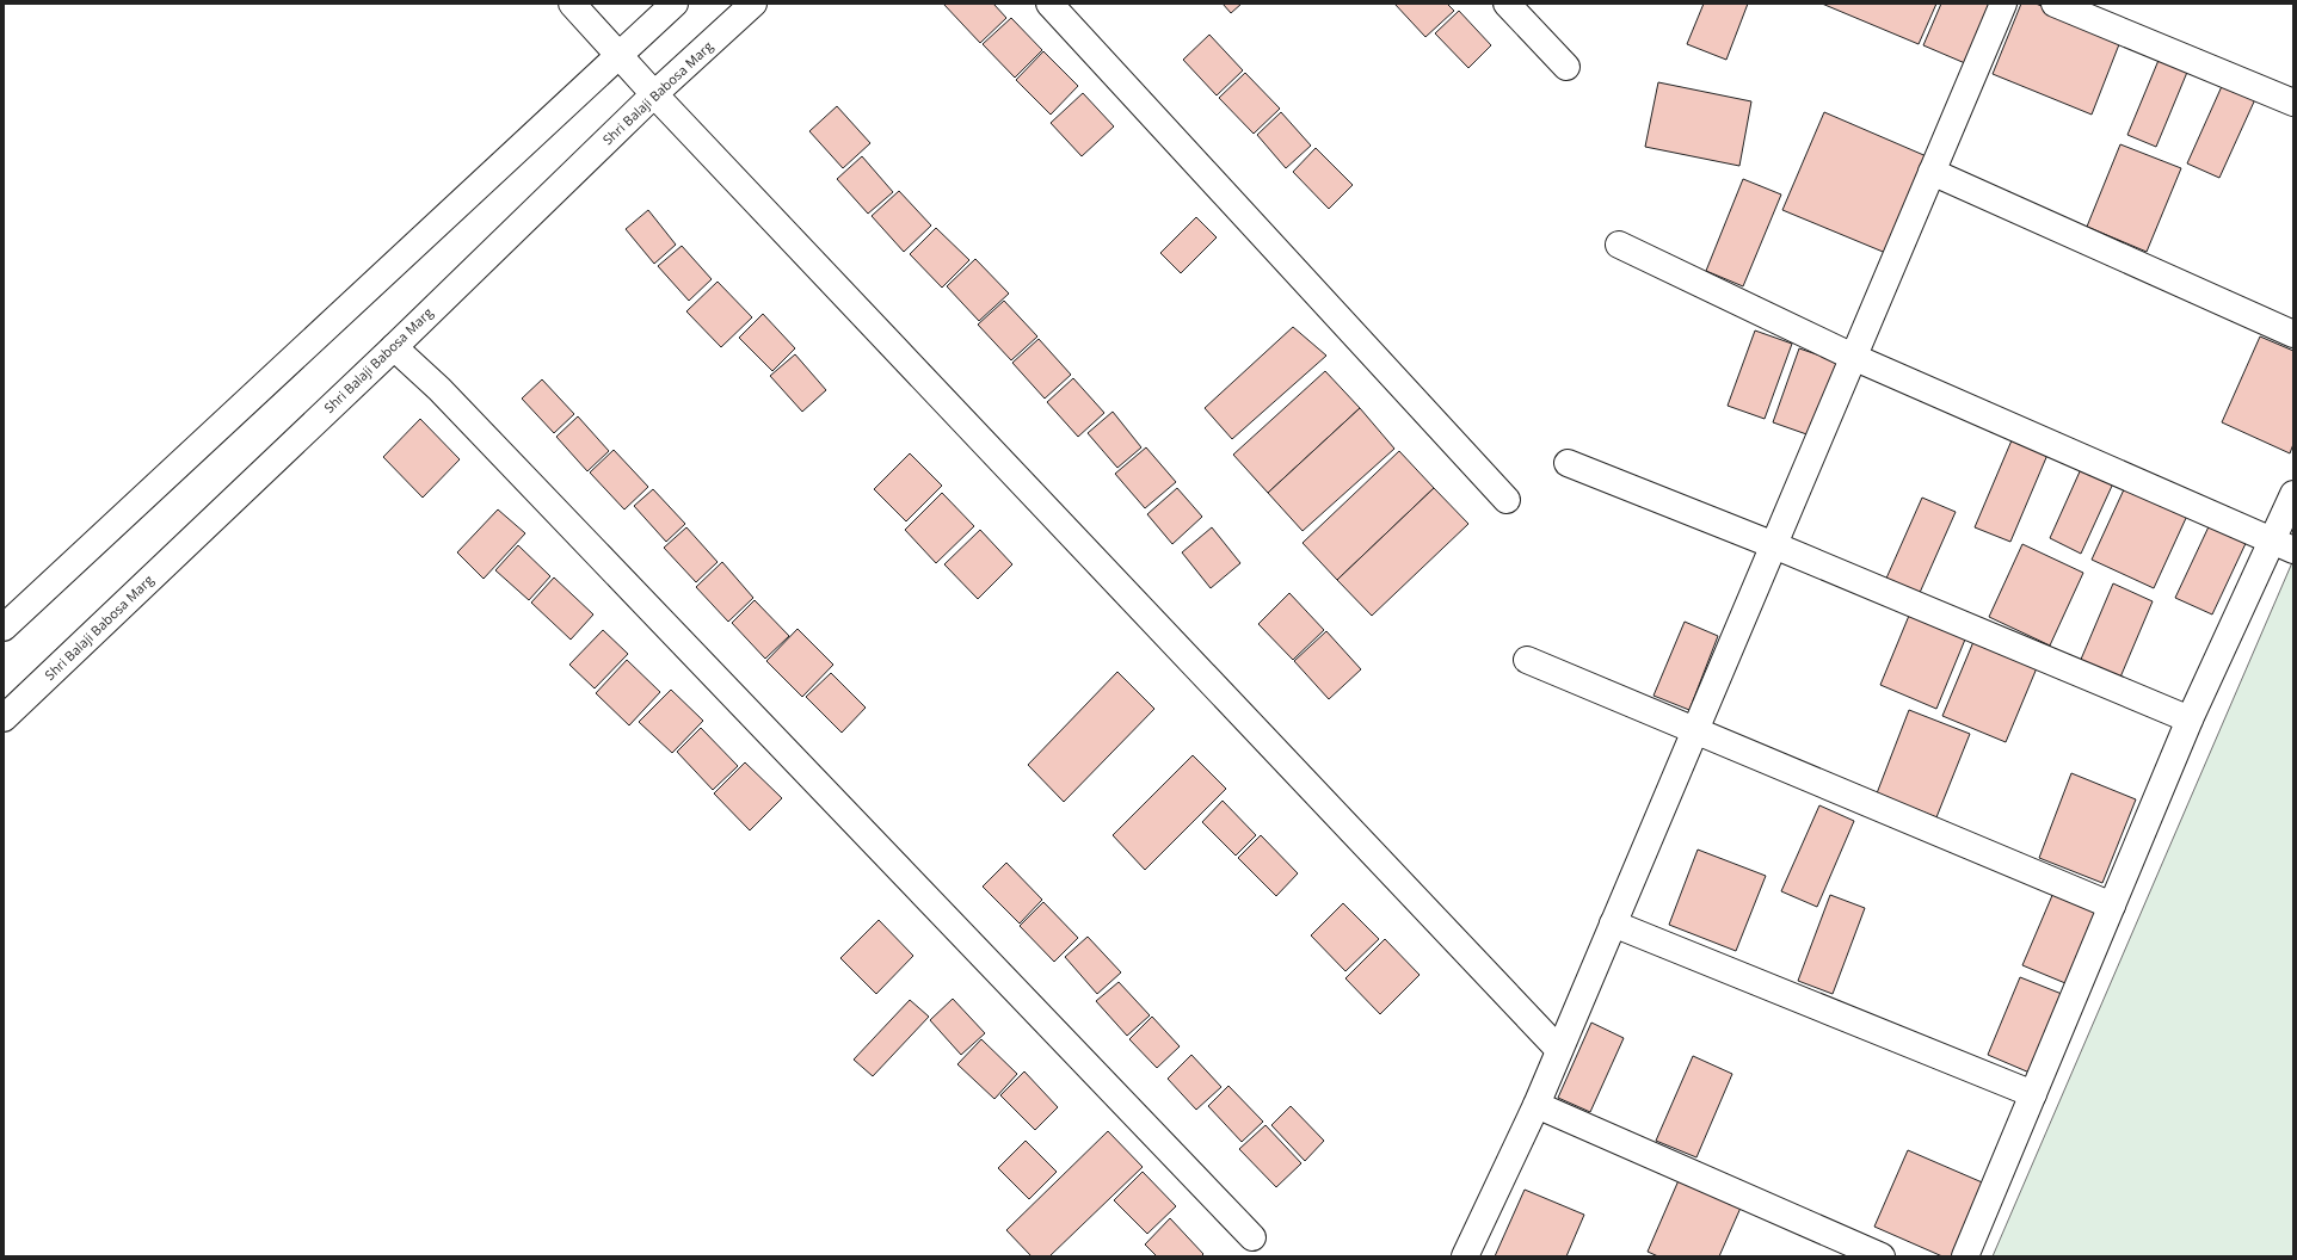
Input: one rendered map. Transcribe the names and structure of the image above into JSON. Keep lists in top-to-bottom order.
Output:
{
  "streets": {
    "street": ["Shri Balaji Babosa Marg"]
  }
}
